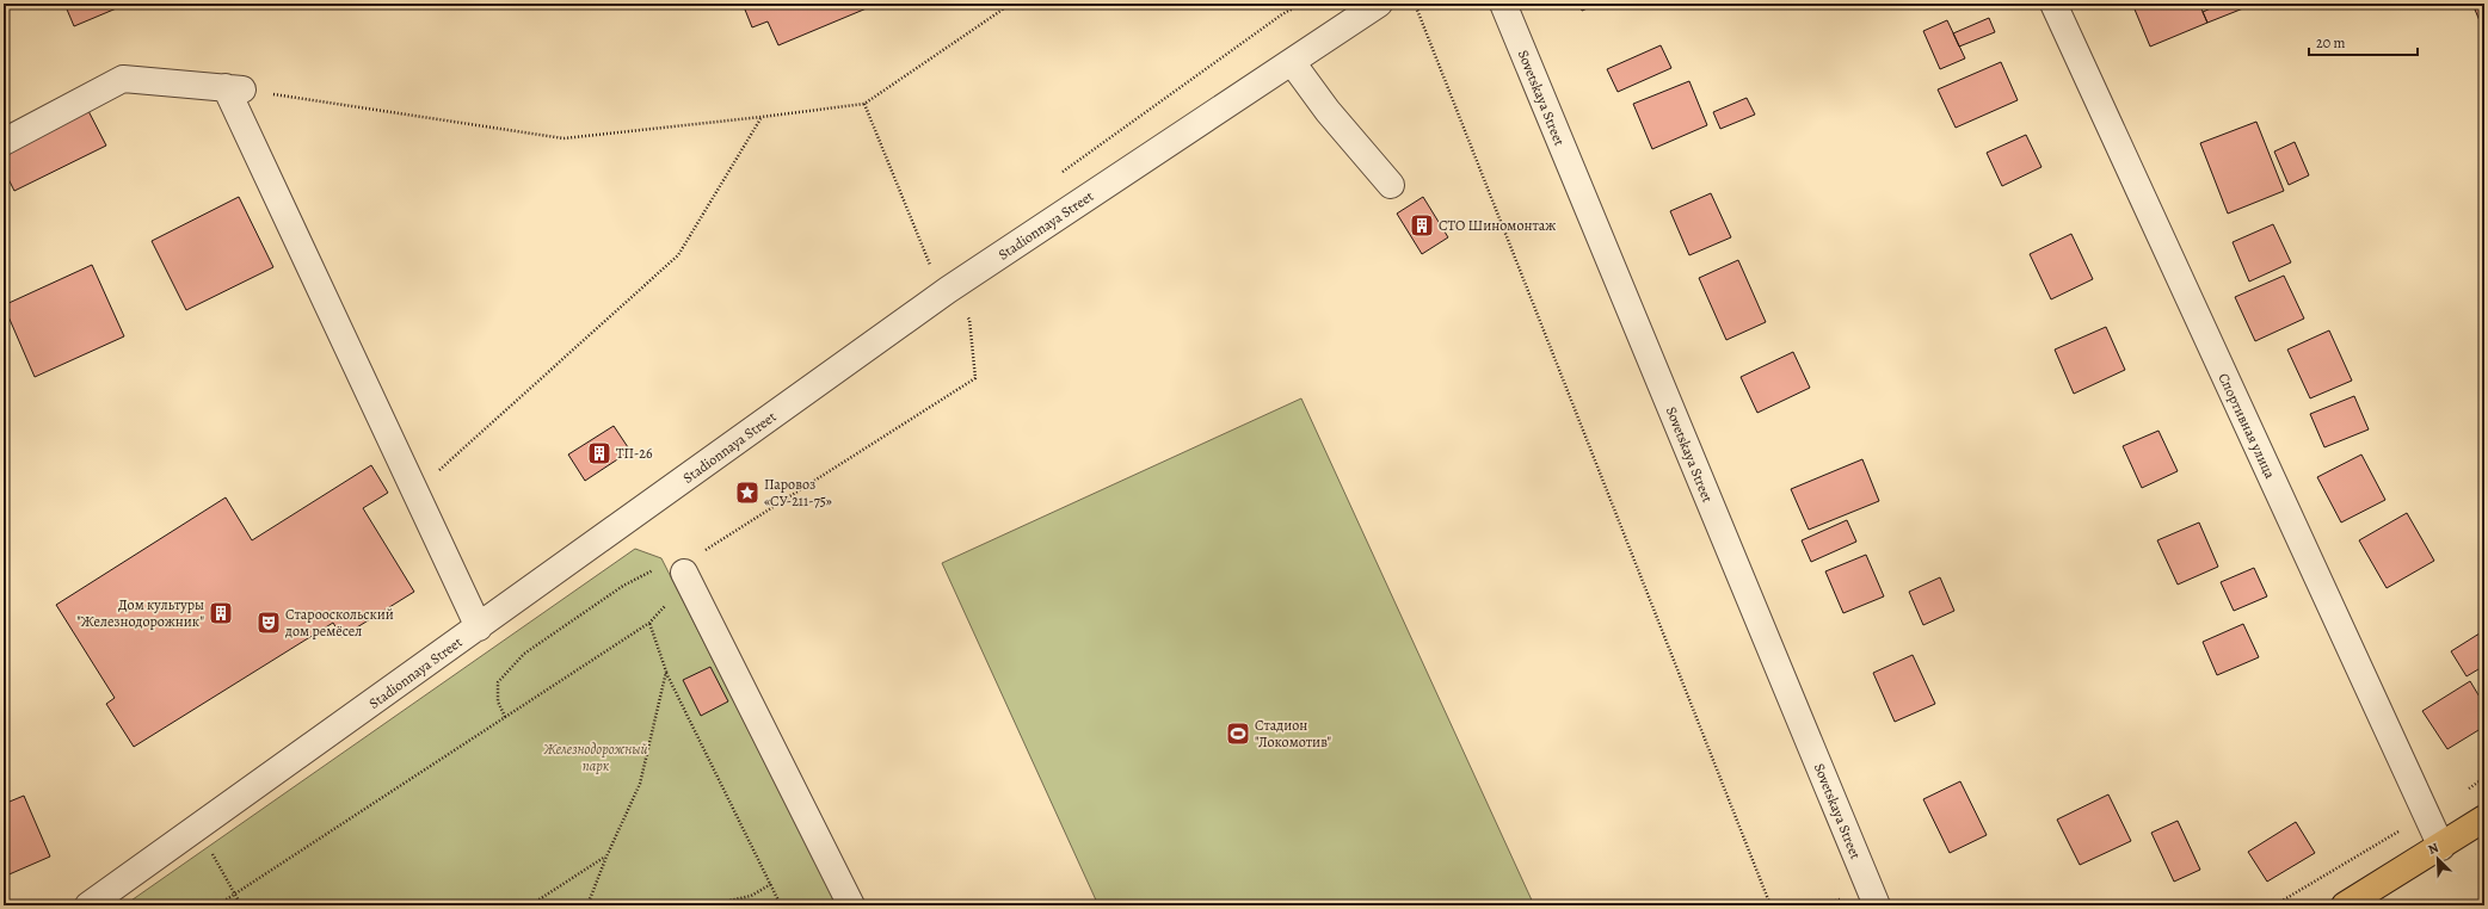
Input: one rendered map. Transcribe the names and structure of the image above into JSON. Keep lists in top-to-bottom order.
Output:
{
  "streets": {
    "street": ["Sovetskaya Street", "Stadionnaya Street", "Спортивная улица"]
  },
  "parks": ["Железнодорожный парк"],
  "places": {
    "building": ["СТО Шиномонтаж", "ТП-26", "Дом культуры \"Железнодорожник\""],
    "place": ["Паровоз «СУ-211-75»"],
    "theatre": ["Старооскольский дом ремёсел"],
    "sports": ["Стадион \"Локомотив\""]
  },
  "scale_bar": "20 m",
  "north": "top left"
}
